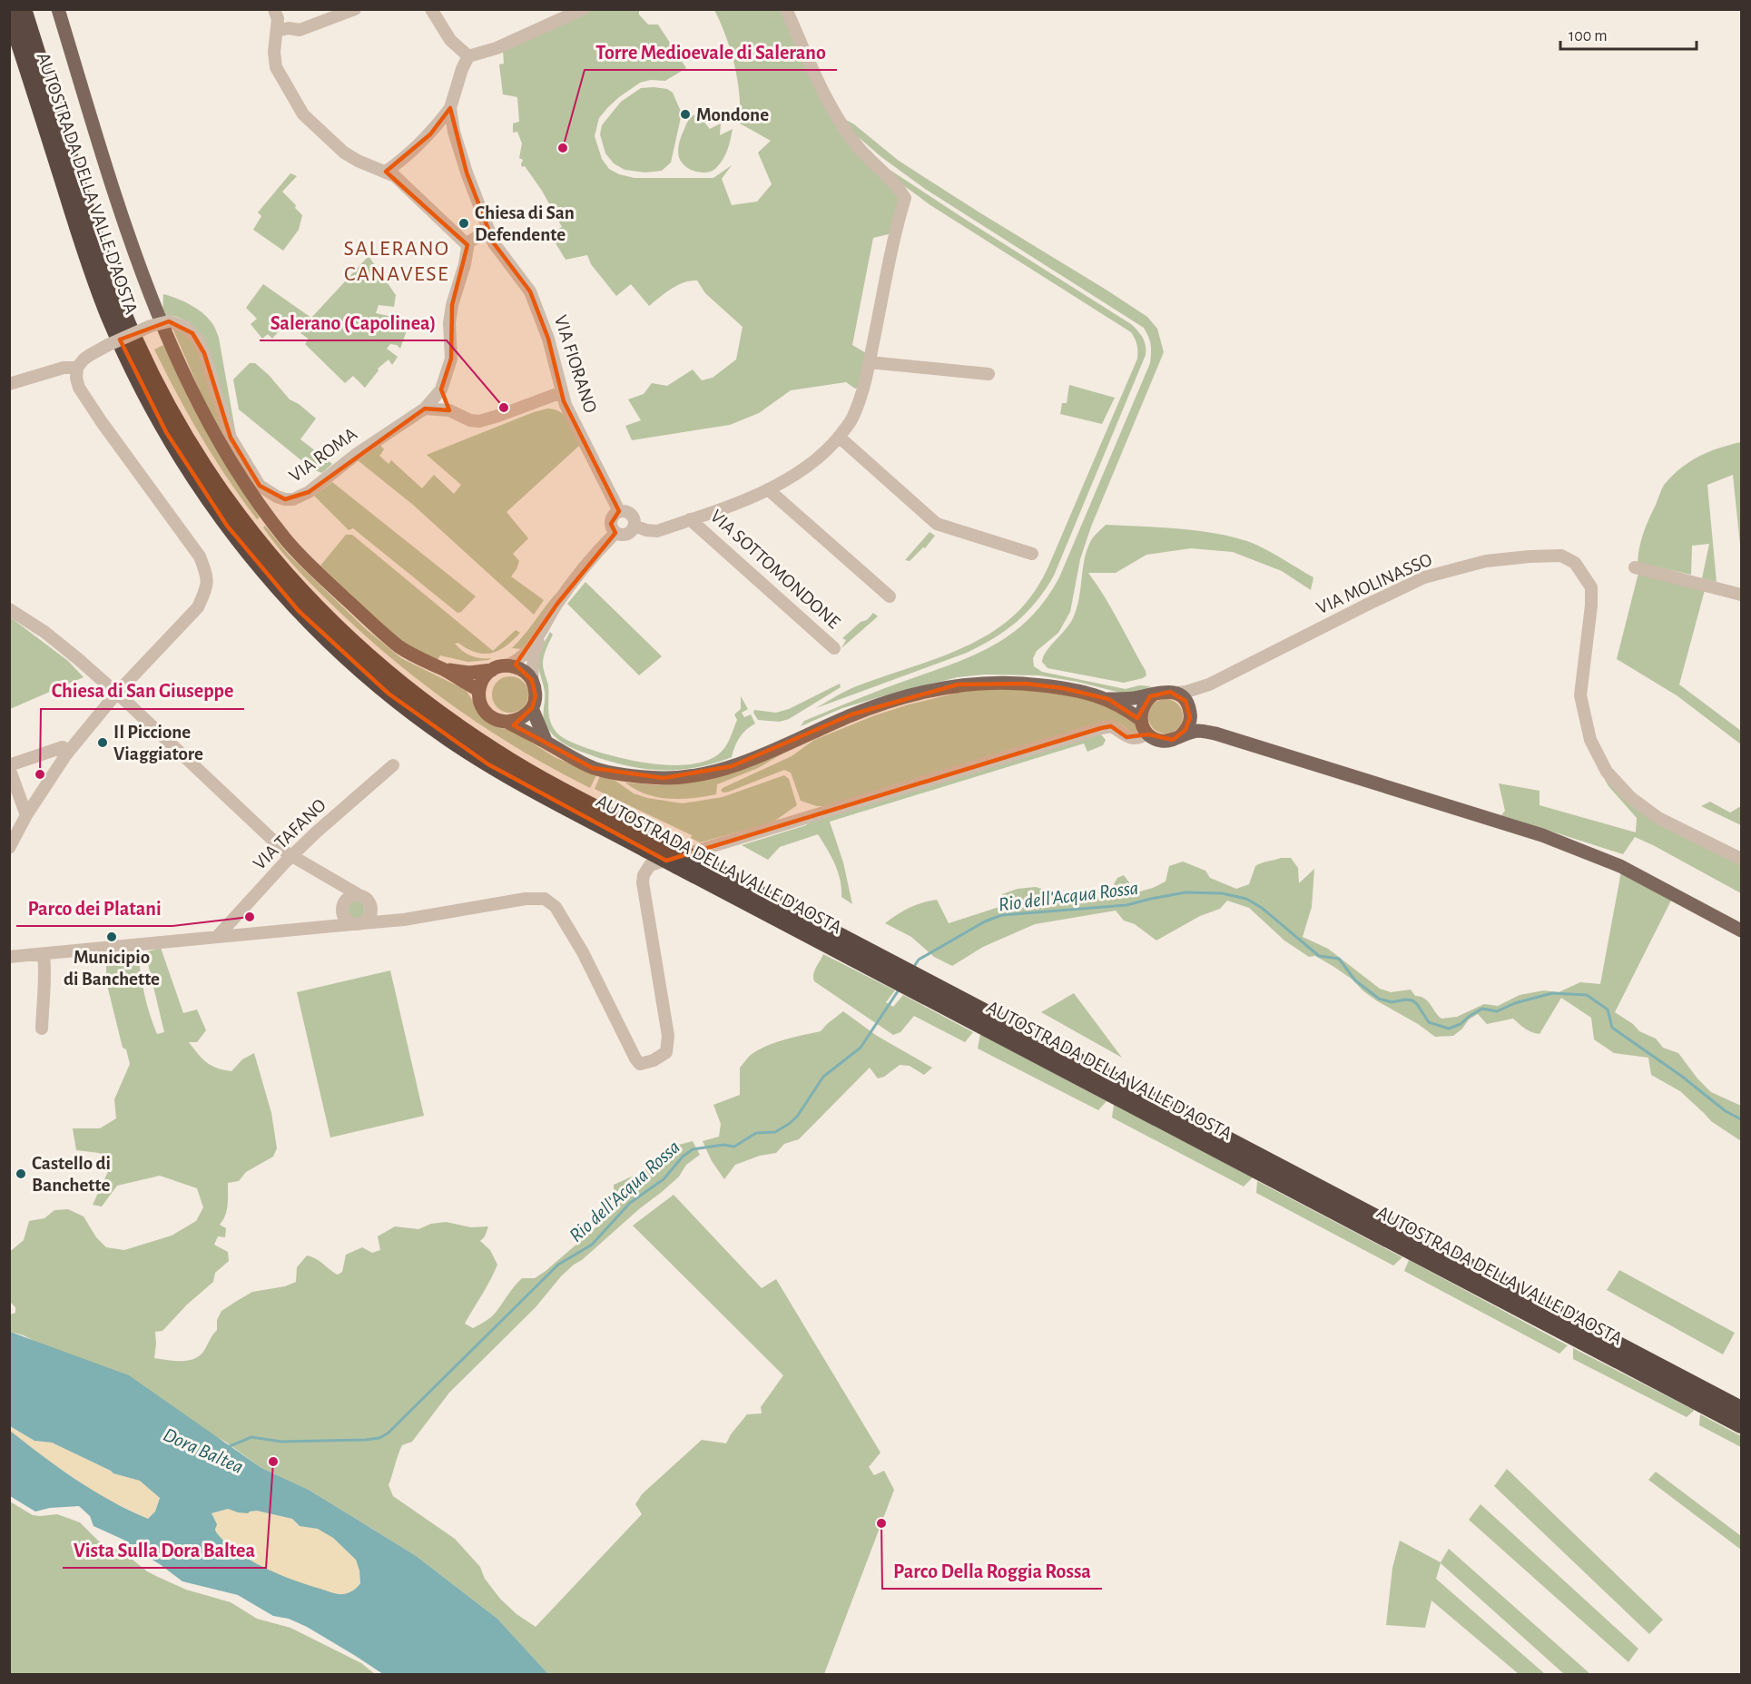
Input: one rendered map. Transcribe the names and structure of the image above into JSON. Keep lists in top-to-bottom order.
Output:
{
  "streets": {
    "highway": ["AUTOSTRADA DELLA VALLE D'AOSTA"],
    "street": [
      "VIA FIORANO",
      "VIA ROMA",
      "VIA SOTTOMONDONE",
      "VIA MOLINASSO",
      "VIA TAFANO"
    ]
  },
  "crossings": [
    ["VIA FIORANO", "VIA SOTTOMONDONE"]
  ],
  "districts": ["SALERANO CANAVESE"],
  "water": ["Rio dell'Acqua Rossa", "Dora Baltea"],
  "places": [
    "Mondone",
    "Torre Medioevale di Salerano",
    "Chiesa di San Defendente",
    "Salerano (Capolinea)",
    "Il Piccione Viaggiatore",
    "Chiesa di San Giuseppe",
    "Parco dei Platani",
    "Municipio di Banchette",
    "Castello di Banchette",
    "Vista Sulla Dora Baltea",
    "Parco Della Roggia Rossa"
  ],
  "scale_bar": "100 m"
}
